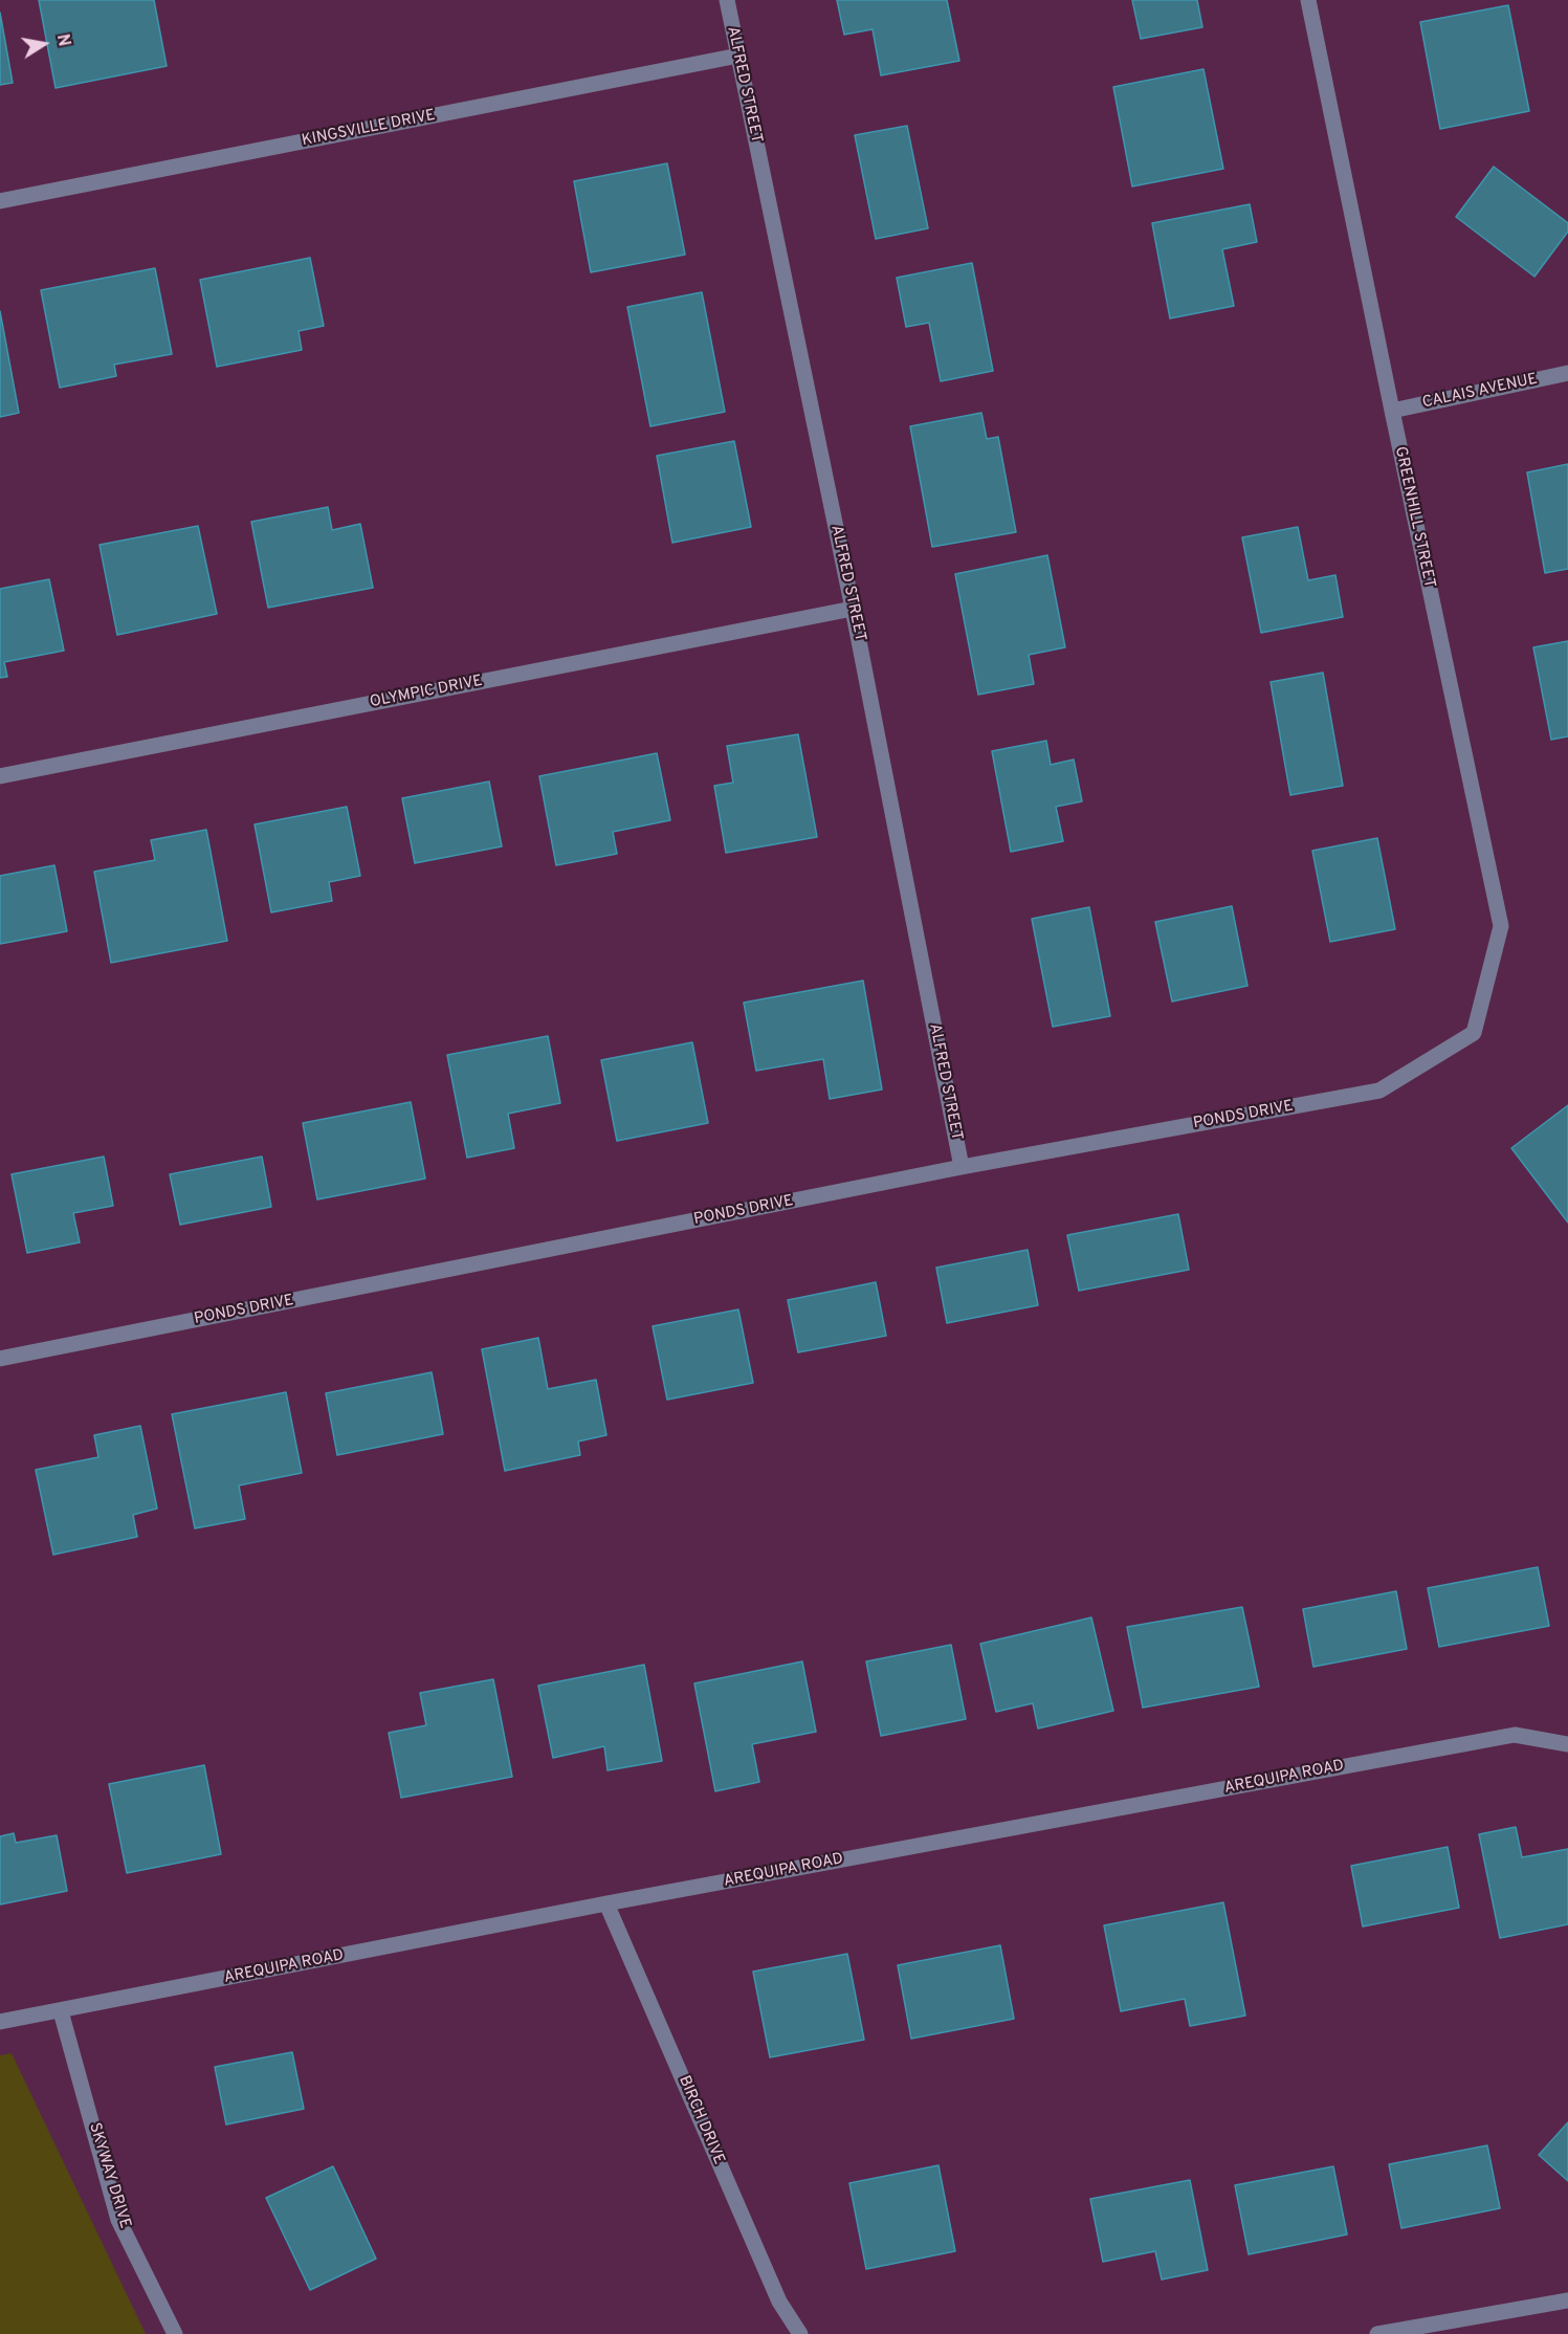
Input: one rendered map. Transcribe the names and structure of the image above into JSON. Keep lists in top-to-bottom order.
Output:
{
  "streets": {
    "street": [
      "ALFRED STREET",
      "KINGSVILLE DRIVE",
      "CALAIS AVENUE",
      "GREENHILL STREET",
      "OLYMPIC DRIVE",
      "PONDS DRIVE",
      "AREQUIPA ROAD",
      "BIRCH DRIVE",
      "SKYWAY DRIVE"
    ]
  },
  "crossings": [
    ["ALFRED STREET", "KINGSVILLE DRIVE"],
    ["ALFRED STREET", "OLYMPIC DRIVE"],
    ["ALFRED STREET", "PONDS DRIVE"],
    ["CALAIS AVENUE", "GREENHILL STREET"],
    ["GREENHILL STREET", "PONDS DRIVE"],
    ["AREQUIPA ROAD", "BIRCH DRIVE"],
    ["AREQUIPA ROAD", "SKYWAY DRIVE"]
  ],
  "north": "right"
}
